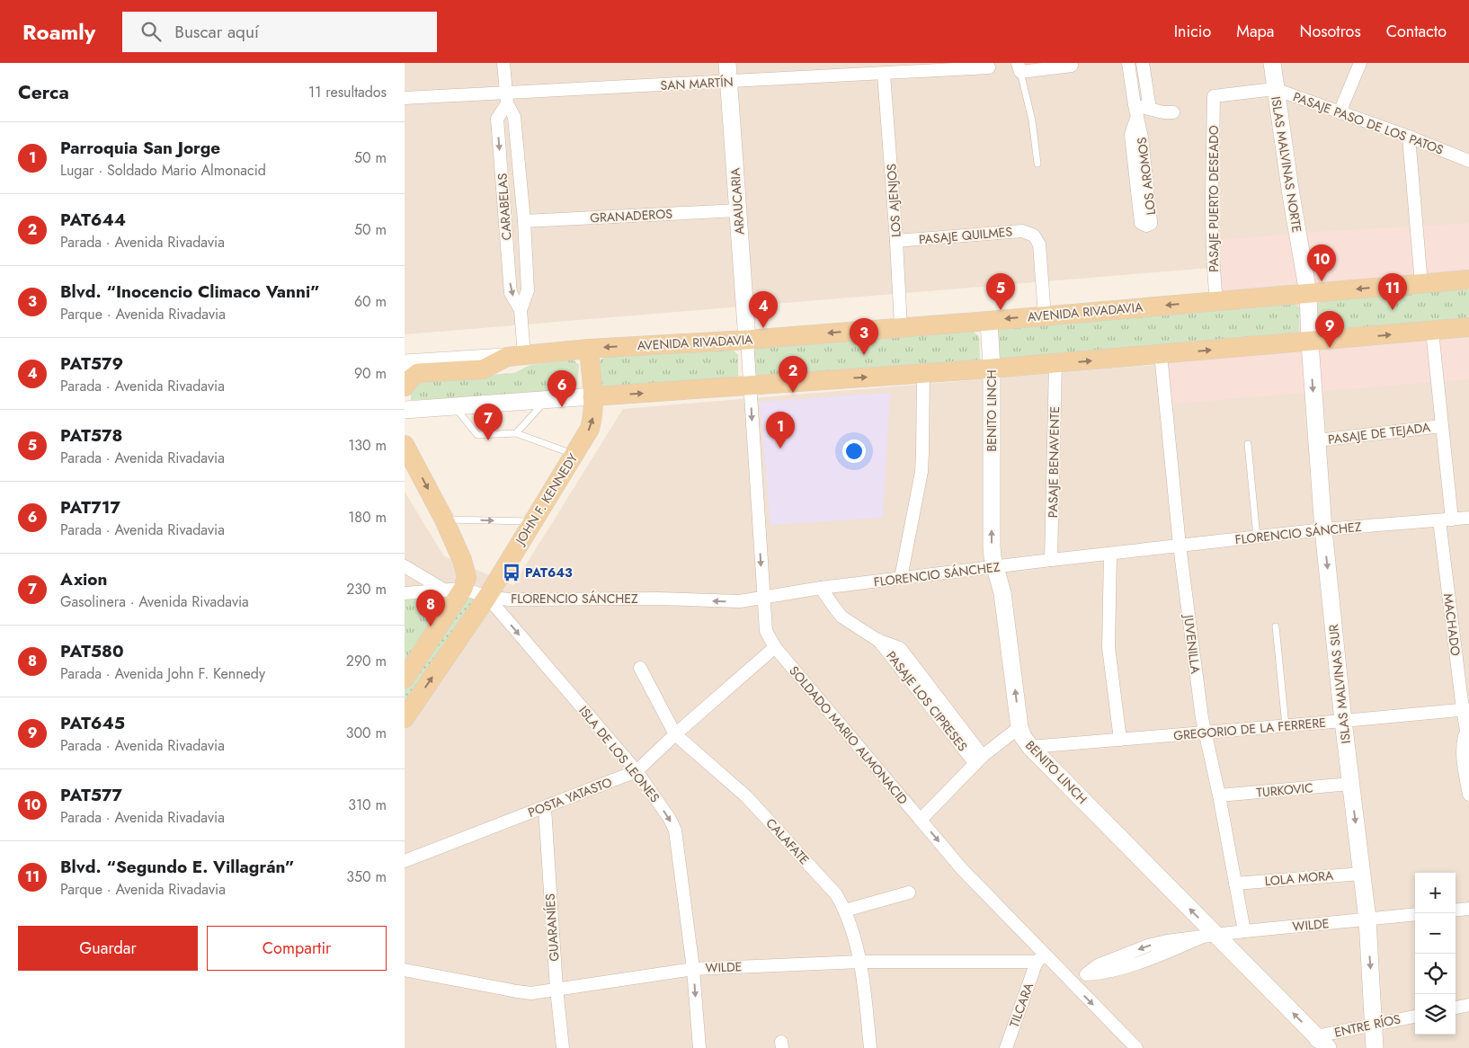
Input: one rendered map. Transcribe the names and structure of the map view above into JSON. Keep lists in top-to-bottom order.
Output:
{
  "streets": {
    "main road": ["AVENIDA RIVADAVIA", "JOHN F. KENNEDY"],
    "street": [
      "SAN MARTÍN",
      "PASAJE PASO DE LOS PATOS",
      "ISLAS MALVINAS NORTE",
      "LOS AROMOS",
      "PASAJE PUERTO DESEADO",
      "LOS AJENJOS",
      "ARAUCARIA",
      "CARABELAS",
      "GRANADEROS",
      "PASAJE QUILMES",
      "BENITO LINCH",
      "PASAJE DE TEJADA",
      "PASAJE BENAVENTE",
      "FLORENCIO SÁNCHEZ",
      "MACHADO",
      "JUVENILLA",
      "ISLAS MALVINAS SUR",
      "PASAJE LOS CIPRESES",
      "GREGORIO DE LA FERRERE",
      "SOLDADO MARIO ALMONACID",
      "ISLA DE LOS LEONES",
      "TURKOVIC",
      "POSTA YATASTO",
      "CALAFATE",
      "LOLA MORA",
      "WILDE",
      "GUARANÍES",
      "TILCARA",
      "ENTRE RÍOS"
    ]
  },
  "crossings": [
    ["SAN MARTÍN", "LOS AJENJOS"],
    ["SAN MARTÍN", "ARAUCARIA"],
    ["SAN MARTÍN", "CARABELAS"],
    ["PASAJE PASO DE LOS PATOS", "ISLAS MALVINAS NORTE"],
    ["PASAJE PASO DE LOS PATOS", "PASAJE PUERTO DESEADO"],
    ["ISLAS MALVINAS NORTE", "AVENIDA RIVADAVIA"],
    ["ISLAS MALVINAS NORTE", "ISLAS MALVINAS SUR"],
    ["PASAJE PUERTO DESEADO", "AVENIDA RIVADAVIA"],
    ["LOS AJENJOS", "PASAJE QUILMES"],
    ["LOS AJENJOS", "AVENIDA RIVADAVIA"],
    ["ARAUCARIA", "GRANADEROS"],
    ["ARAUCARIA", "AVENIDA RIVADAVIA"],
    ["ARAUCARIA", "SOLDADO MARIO ALMONACID"],
    ["CARABELAS", "GRANADEROS"],
    ["CARABELAS", "AVENIDA RIVADAVIA"],
    ["PASAJE QUILMES", "AVENIDA RIVADAVIA"],
    ["AVENIDA RIVADAVIA", "BENITO LINCH"],
    ["AVENIDA RIVADAVIA", "JOHN F. KENNEDY"],
    ["AVENIDA RIVADAVIA", "SOLDADO MARIO ALMONACID"],
    ["BENITO LINCH", "FLORENCIO SÁNCHEZ"],
    ["BENITO LINCH", "GREGORIO DE LA FERRERE"],
    ["BENITO LINCH", "WILDE"],
    ["BENITO LINCH", "ENTRE RÍOS"],
    ["PASAJE DE TEJADA", "ISLAS MALVINAS SUR"],
    ["PASAJE BENAVENTE", "FLORENCIO SÁNCHEZ"],
    ["JOHN F. KENNEDY", "FLORENCIO SÁNCHEZ"],
    ["JOHN F. KENNEDY", "ISLA DE LOS LEONES"],
    ["FLORENCIO SÁNCHEZ", "MACHADO"],
    ["FLORENCIO SÁNCHEZ", "JUVENILLA"],
    ["FLORENCIO SÁNCHEZ", "ISLAS MALVINAS SUR"],
    ["FLORENCIO SÁNCHEZ", "PASAJE LOS CIPRESES"],
    ["FLORENCIO SÁNCHEZ", "SOLDADO MARIO ALMONACID"],
    ["FLORENCIO SÁNCHEZ", "ISLA DE LOS LEONES"],
    ["MACHADO", "GREGORIO DE LA FERRERE"],
    ["JUVENILLA", "GREGORIO DE LA FERRERE"],
    ["JUVENILLA", "TURKOVIC"],
    ["JUVENILLA", "LOLA MORA"],
    ["JUVENILLA", "WILDE"],
    ["ISLAS MALVINAS SUR", "GREGORIO DE LA FERRERE"],
    ["ISLAS MALVINAS SUR", "TURKOVIC"],
    ["ISLAS MALVINAS SUR", "LOLA MORA"],
    ["ISLAS MALVINAS SUR", "WILDE"],
    ["ISLAS MALVINAS SUR", "ENTRE RÍOS"],
    ["SOLDADO MARIO ALMONACID", "POSTA YATASTO"],
    ["SOLDADO MARIO ALMONACID", "WILDE"],
    ["SOLDADO MARIO ALMONACID", "TILCARA"],
    ["ISLA DE LOS LEONES", "POSTA YATASTO"],
    ["ISLA DE LOS LEONES", "WILDE"],
    ["POSTA YATASTO", "CALAFATE"],
    ["POSTA YATASTO", "GUARANÍES"],
    ["CALAFATE", "WILDE"],
    ["WILDE", "GUARANÍES"],
    ["WILDE", "TILCARA"]
  ],
  "one_way": [
    "BENITO LINCH",
    "ISLAS MALVINAS SUR",
    "SOLDADO MARIO ALMONACID",
    "ISLA DE LOS LEONES"
  ],
  "places": {
    "bus stop": ["PAT643"]
  },
  "page": {
    "header": "Roamly",
    "search": "Buscar aquí",
    "nav": [
      "Inicio",
      "Mapa",
      "Nosotros",
      "Contacto"
    ],
    "heading": ["Cerca", "11 resultados"],
    "list": [
      {
        "mark": "1",
        "name": "Parroquia San Jorge",
        "note": "Lugar · Soldado Mario Almonacid",
        "value": "50 m"
      },
      {
        "mark": "2",
        "name": "PAT644",
        "note": "Parada · Avenida Rivadavia",
        "value": "50 m"
      },
      {
        "mark": "3",
        "name": "Blvd. “Inocencio Climaco Vanni”",
        "note": "Parque · Avenida Rivadavia",
        "value": "60 m"
      },
      {
        "mark": "4",
        "name": "PAT579",
        "note": "Parada · Avenida Rivadavia",
        "value": "90 m"
      },
      {
        "mark": "5",
        "name": "PAT578",
        "note": "Parada · Avenida Rivadavia",
        "value": "130 m"
      },
      {
        "mark": "6",
        "name": "PAT717",
        "note": "Parada · Avenida Rivadavia",
        "value": "180 m"
      },
      {
        "mark": "7",
        "name": "Axion",
        "note": "Gasolinera · Avenida Rivadavia",
        "value": "230 m"
      },
      {
        "mark": "8",
        "name": "PAT580",
        "note": "Parada · Avenida John F. Kennedy",
        "value": "290 m"
      },
      {
        "mark": "9",
        "name": "PAT645",
        "note": "Parada · Avenida Rivadavia",
        "value": "300 m"
      },
      {
        "mark": "10",
        "name": "PAT577",
        "note": "Parada · Avenida Rivadavia",
        "value": "310 m"
      },
      {
        "mark": "11",
        "name": "Blvd. “Segundo E. Villagrán”",
        "note": "Parque · Avenida Rivadavia",
        "value": "350 m"
      }
    ],
    "pins": [
      "10",
      "5",
      "11",
      "4",
      "9",
      "3",
      "2",
      "6",
      "7",
      "1",
      "8"
    ],
    "map_buttons": ["+", "−"],
    "buttons": ["Guardar", "Compartir"]
  }
}
